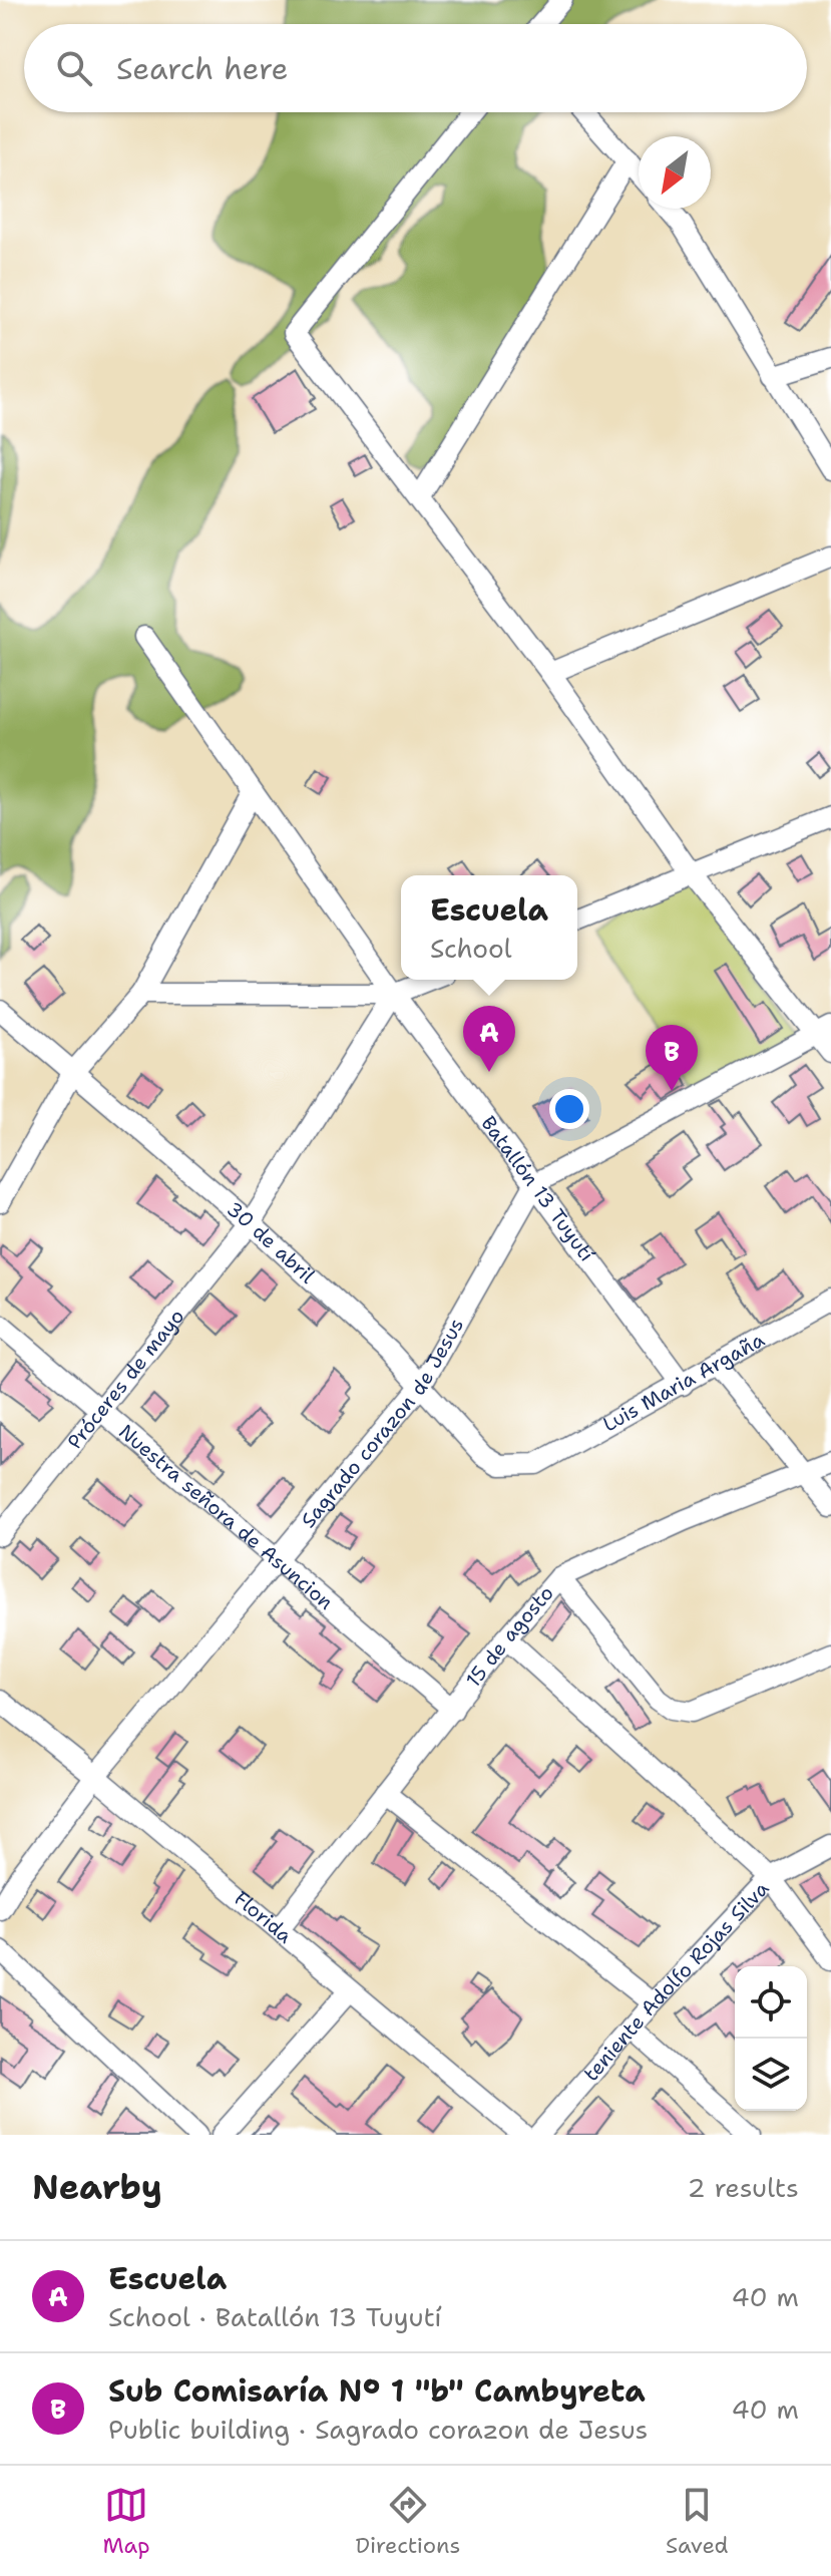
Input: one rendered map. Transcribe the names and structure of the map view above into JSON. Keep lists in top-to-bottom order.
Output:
{
  "streets": {
    "street": [
      "Batallón 13 Tuyutí",
      "30 de abril",
      "Próceres de mayo",
      "Luis Maria Argaña",
      "Sagrado corazon de Jesus",
      "Nuestra señora de Asuncion",
      "15 de agosto",
      "Florida",
      "teniente Adolfo Rojas Silva"
    ]
  },
  "crossings": [
    ["Batallón 13 Tuyutí", "Próceres de mayo"],
    ["Batallón 13 Tuyutí", "Luis Maria Argaña"],
    ["Batallón 13 Tuyutí", "Sagrado corazon de Jesus"],
    ["30 de abril", "Próceres de mayo"],
    ["30 de abril", "Luis Maria Argaña"],
    ["30 de abril", "Sagrado corazon de Jesus"],
    ["Próceres de mayo", "Nuestra señora de Asuncion"],
    ["Sagrado corazon de Jesus", "Nuestra señora de Asuncion"],
    ["Sagrado corazon de Jesus", "Florida"],
    ["Nuestra señora de Asuncion", "15 de agosto"],
    ["15 de agosto", "Florida"]
  ],
  "north": "bottom left",
  "page": {
    "search": "Search here",
    "popup": ["Escuela", "School"],
    "pins": ["A", "B"],
    "heading": ["Nearby", "2 results"],
    "list": [
      {
        "mark": "A",
        "name": "Escuela",
        "note": "School · Batallón 13 Tuyutí",
        "value": "40 m"
      },
      {
        "mark": "B",
        "name": "Sub Comisaría N° 1 \"b\" Cambyreta",
        "note": "Public building · Sagrado corazon de Jesus",
        "value": "40 m"
      }
    ],
    "nav": ["Map", "Directions", "Saved"]
  }
}
